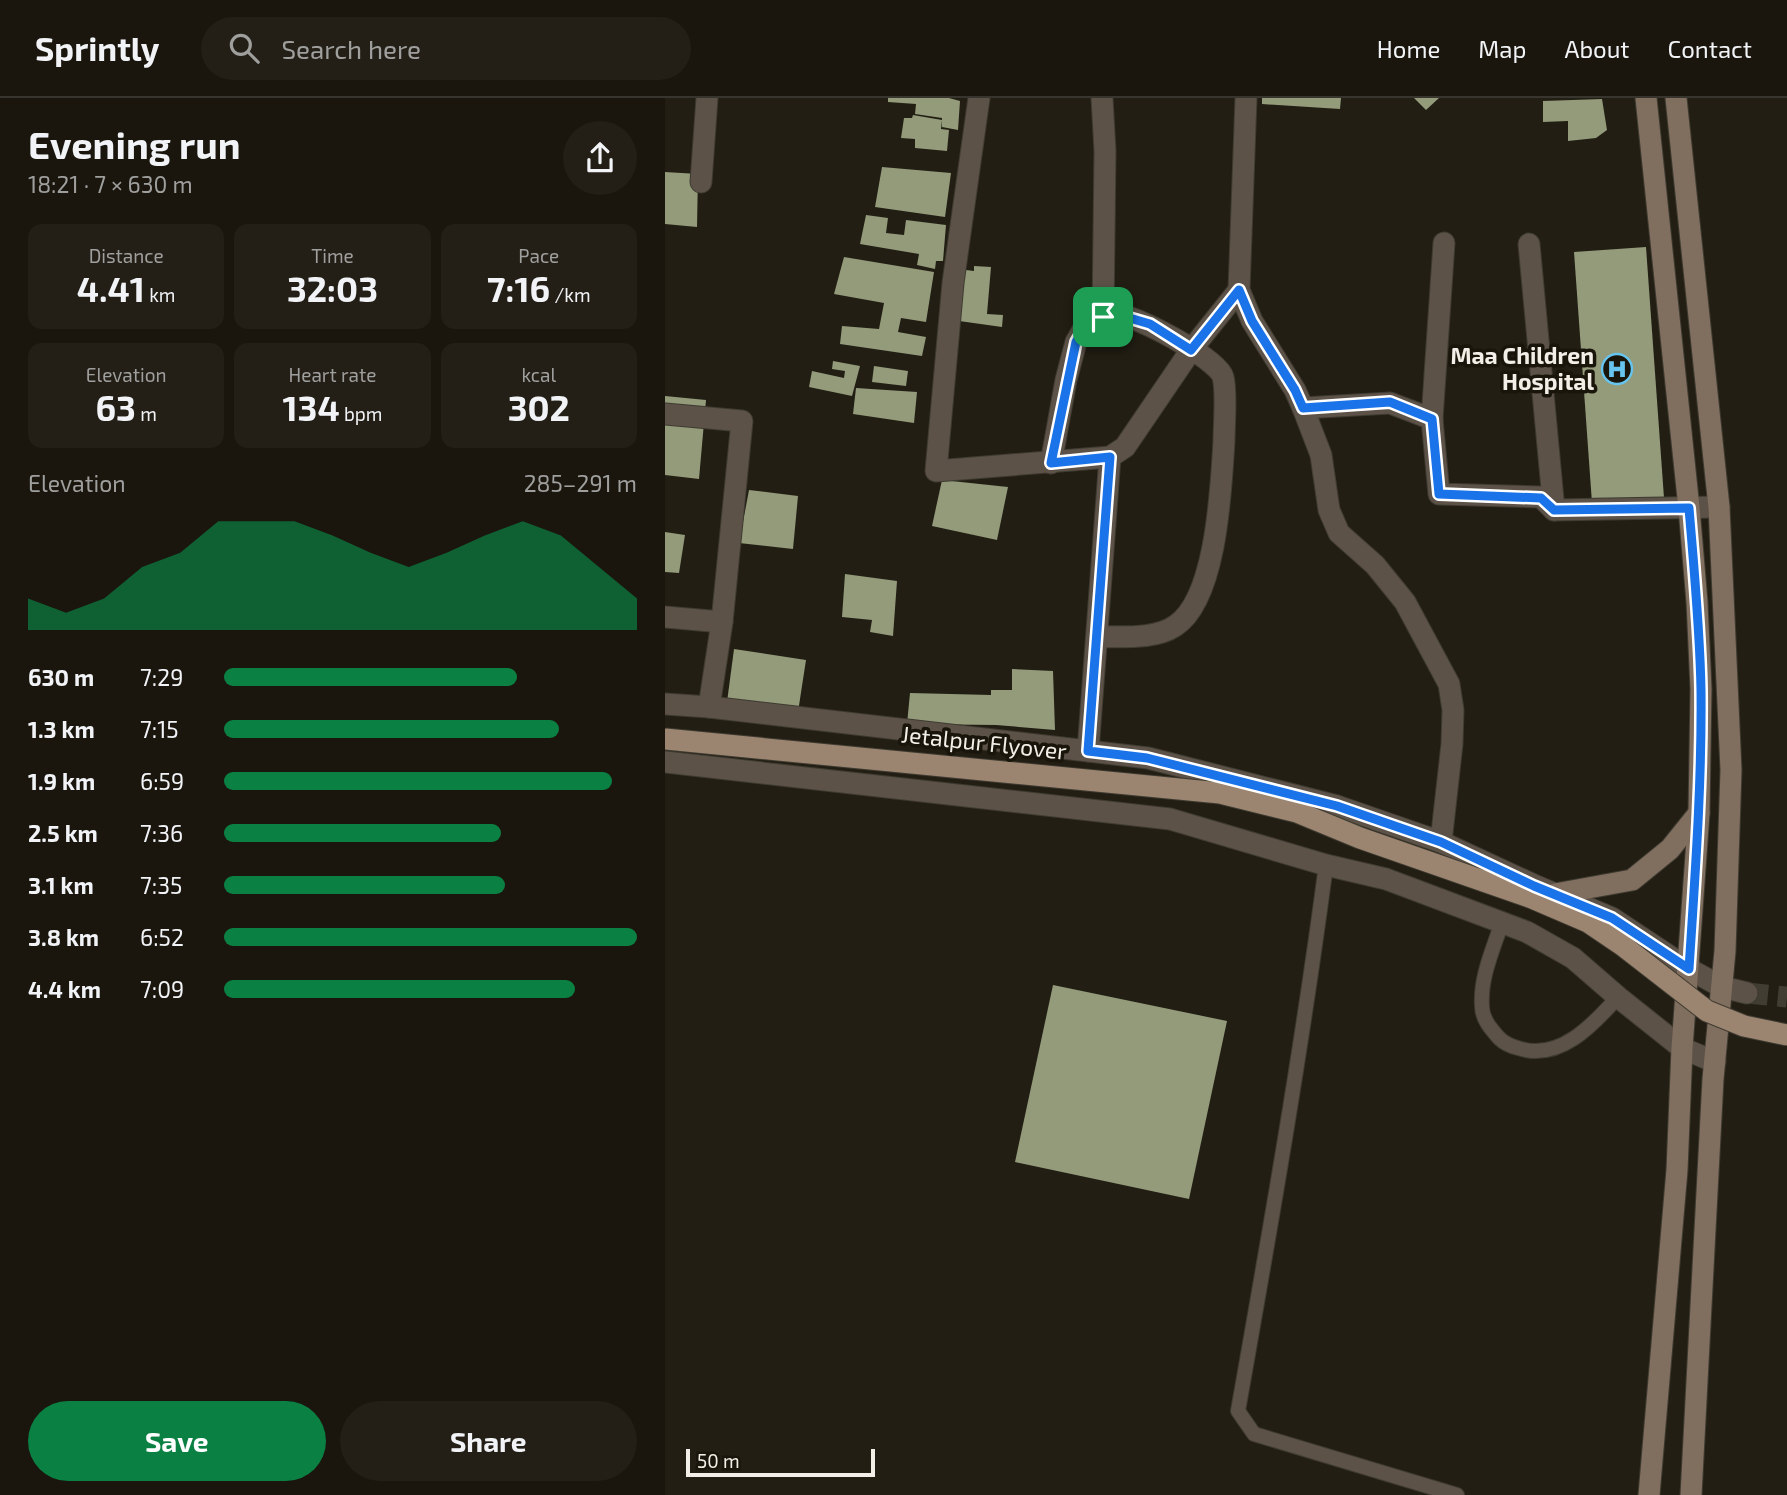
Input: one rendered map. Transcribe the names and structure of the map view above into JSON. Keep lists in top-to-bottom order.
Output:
{
  "streets": {
    "main road": ["Jetalpur Flyover"]
  },
  "places": {
    "hospital": ["Maa Children Hospital"]
  },
  "scale_bar": "50 m",
  "page": {
    "header": "Sprintly",
    "search": "Search here",
    "nav": [
      "Home",
      "Map",
      "About",
      "Contact"
    ],
    "heading": ["Evening run", "18:21 · 7 × 630 m"],
    "stats": [
      ["Distance", "4.41 km"],
      ["Time", "32:03"],
      ["Pace", "7:16 /km"],
      ["Elevation", "63 m"],
      ["Heart rate", "134 bpm"],
      ["kcal", "302"]
    ],
    "chart": ["Elevation", "285–291 m"],
    "list": [
      {
        "name": "630 m",
        "note": "7:29"
      },
      {
        "name": "1.3 km",
        "note": "7:15"
      },
      {
        "name": "1.9 km",
        "note": "6:59"
      },
      {
        "name": "2.5 km",
        "note": "7:36"
      },
      {
        "name": "3.1 km",
        "note": "7:35"
      },
      {
        "name": "3.8 km",
        "note": "6:52"
      },
      {
        "name": "4.4 km",
        "note": "7:09"
      }
    ],
    "buttons": ["Save", "Share"],
    "scale": "50 m"
  }
}
